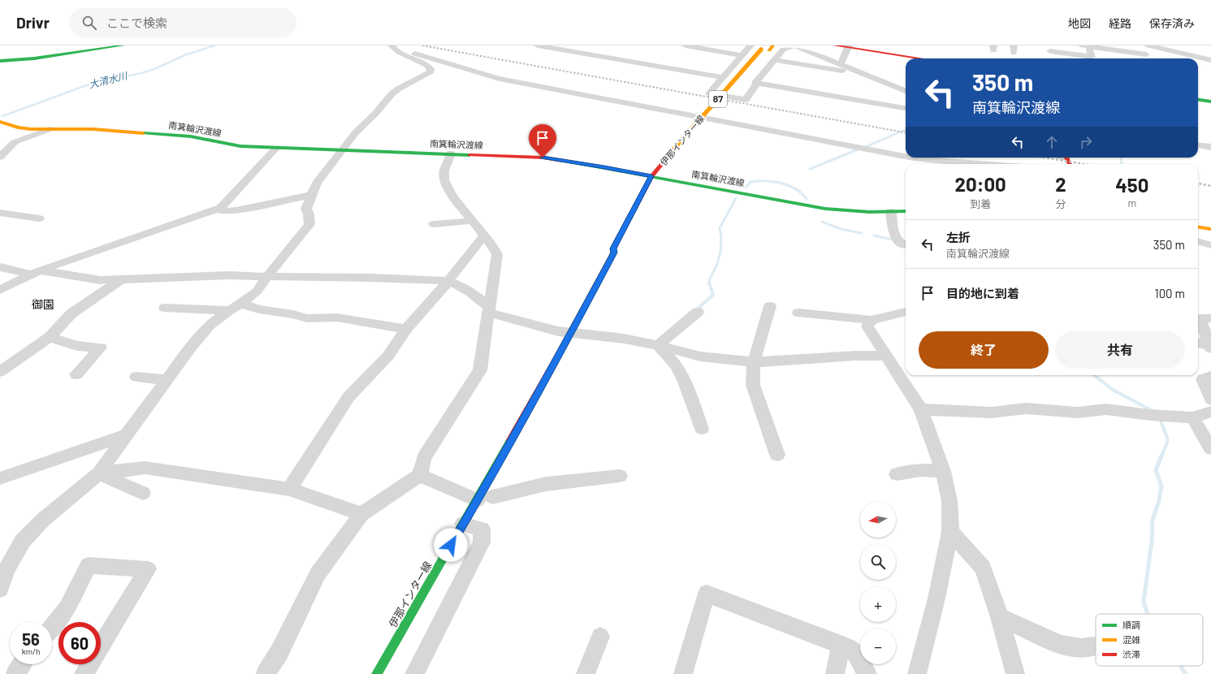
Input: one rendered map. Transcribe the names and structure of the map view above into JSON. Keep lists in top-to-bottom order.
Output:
{
  "streets": {
    "main road": ["87", "南箕輪沢渡線", "伊那インター線"]
  },
  "crossings": [
    ["南箕輪沢渡線", "伊那インター線"]
  ],
  "districts": ["御園"],
  "water": ["大清水川"],
  "legend": ["順調", "混雑", "渋滞"],
  "north": "left",
  "page": {
    "header": "Drivr",
    "search": "ここで検索",
    "nav": ["地図", "経路", "保存済み"],
    "turn": ["350 m", "南箕輪沢渡線"],
    "eta": [
      "20:00",
      "到着",
      "2",
      "分",
      "450",
      "m"
    ],
    "list": [
      {
        "name": "左折",
        "note": "南箕輪沢渡線",
        "value": "350 m"
      },
      {
        "name": "目的地に到着",
        "value": "100 m"
      }
    ],
    "buttons": ["終了", "共有"],
    "map_buttons": ["+", "−"],
    "speed": "56 km/h",
    "limit": "60"
  }
}
